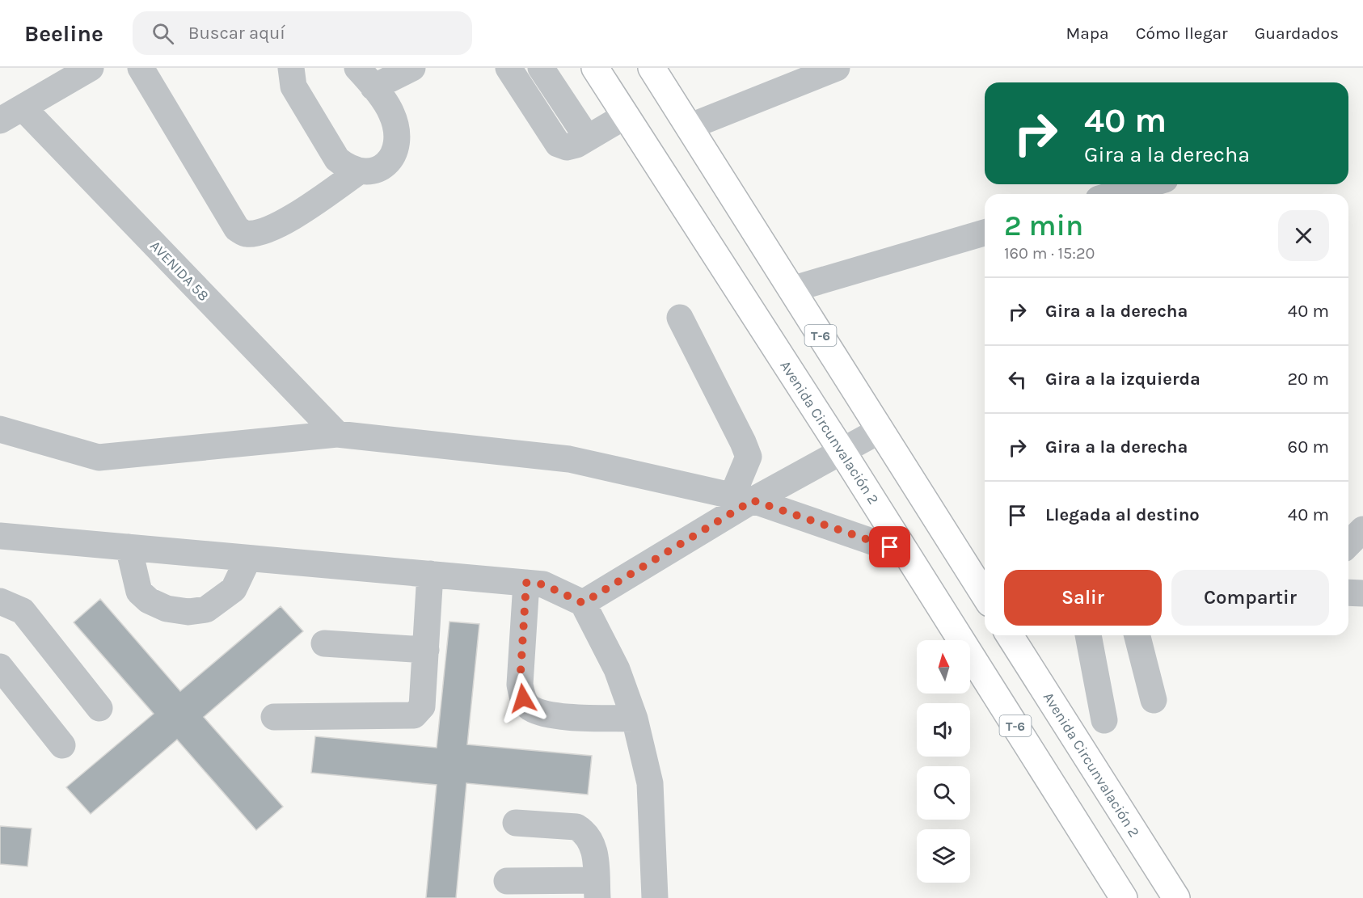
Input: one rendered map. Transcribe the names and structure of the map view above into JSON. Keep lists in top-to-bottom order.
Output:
{
  "streets": {
    "highway": ["T-6", "Avenida Circunvalación 2"],
    "street": ["AVENIDA 58"]
  },
  "north": "top",
  "page": {
    "header": "Beeline",
    "search": "Buscar aquí",
    "nav": ["Mapa", "Cómo llegar", "Guardados"],
    "turn": ["40 m", "Gira a la derecha"],
    "heading": ["2 min", "160 m · 15:20"],
    "list": [
      {
        "name": "Gira a la derecha",
        "value": "40 m"
      },
      {
        "name": "Gira a la izquierda",
        "value": "20 m"
      },
      {
        "name": "Gira a la derecha",
        "value": "60 m"
      },
      {
        "name": "Llegada al destino",
        "value": "40 m"
      }
    ],
    "buttons": ["Salir", "Compartir"]
  }
}
